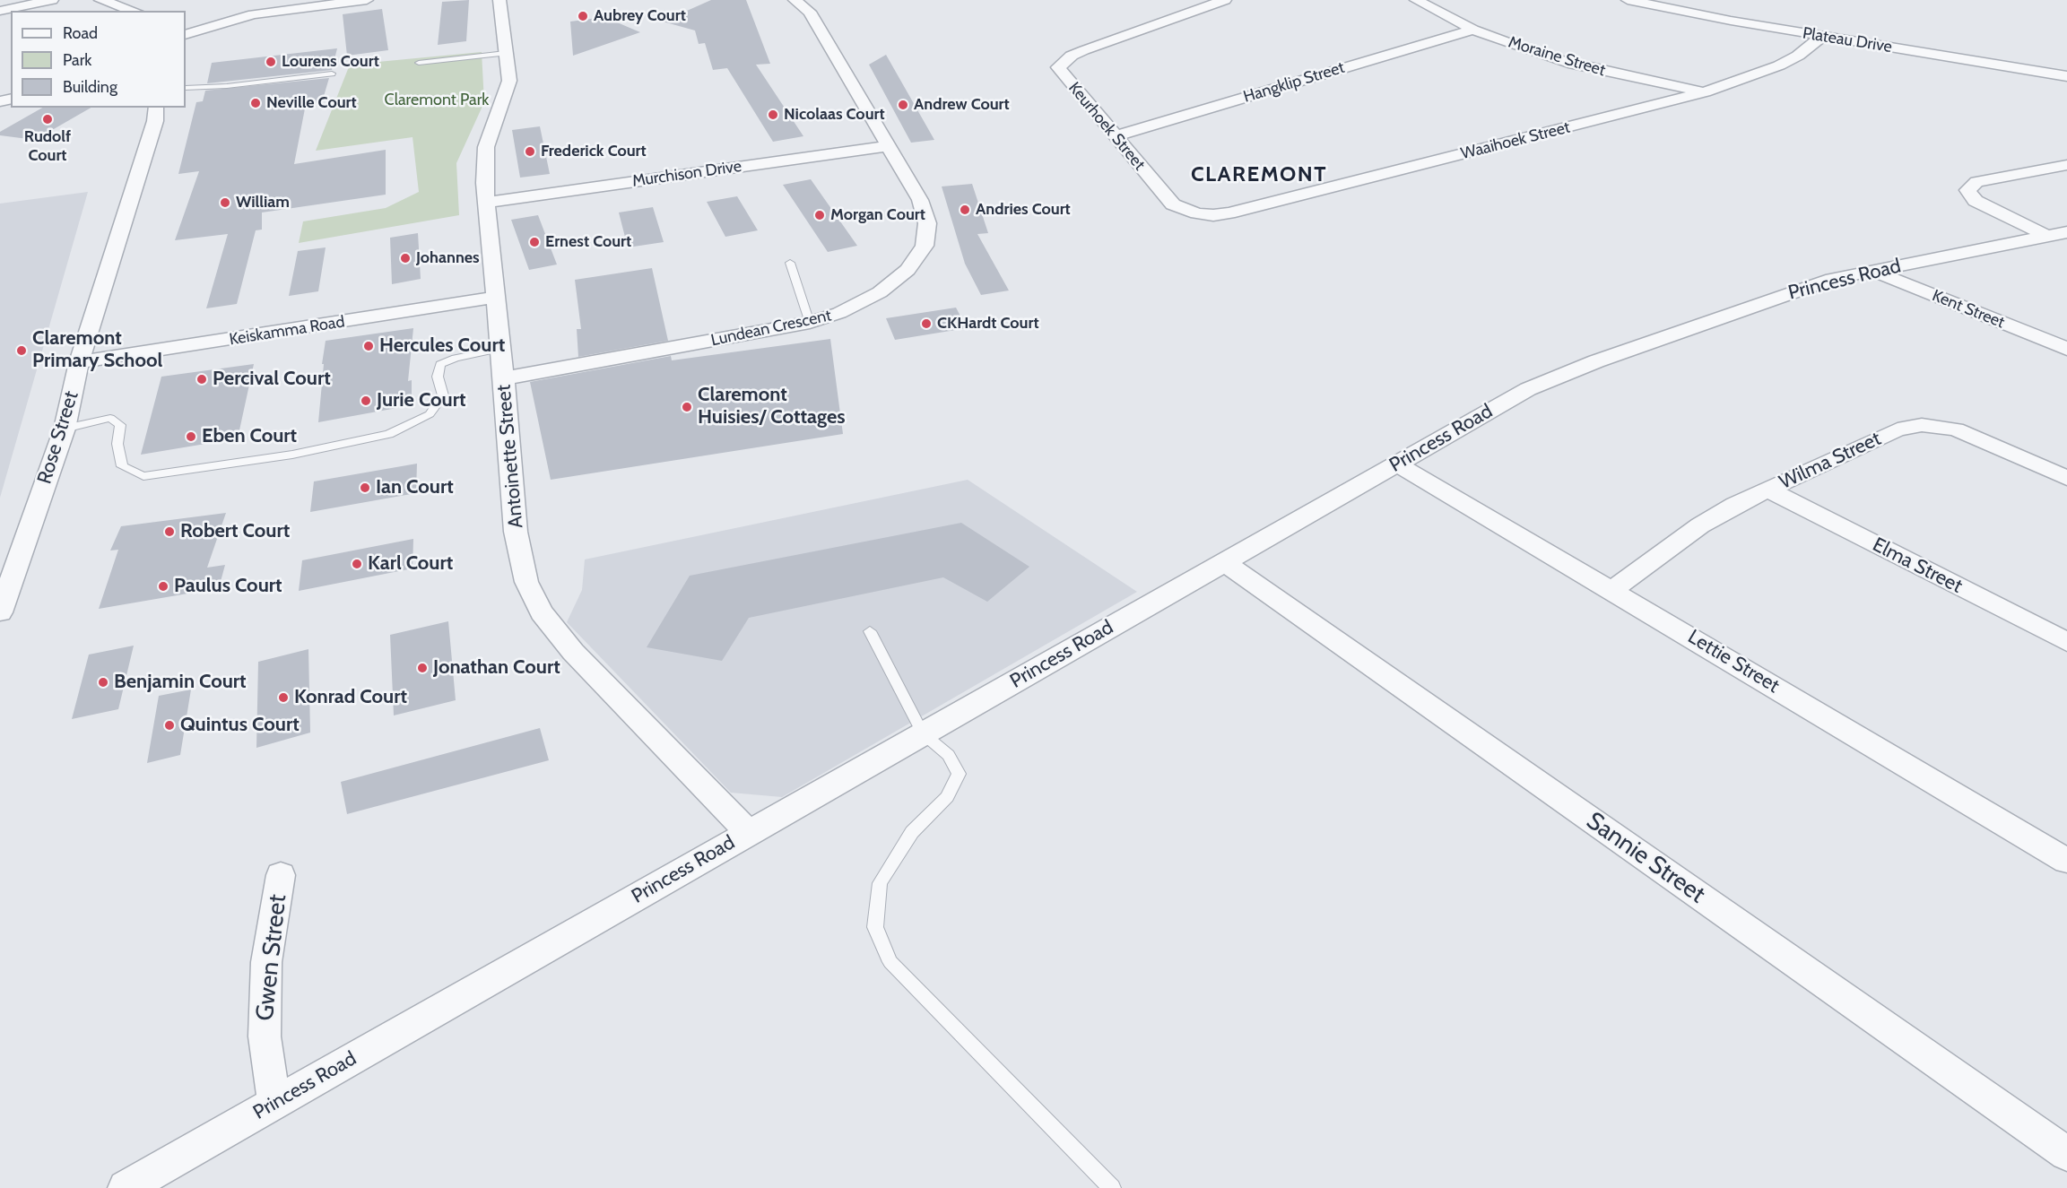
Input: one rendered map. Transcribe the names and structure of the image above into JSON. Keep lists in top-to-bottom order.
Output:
{
  "streets": {
    "street": [
      "Plateau Drive",
      "Moraine Street",
      "Hangklip Street",
      "Keurhoek Street",
      "Waaihoek Street",
      "Murchison Drive",
      "Princess Road",
      "Kent Street",
      "Lundean Crescent",
      "Keiskamma Road",
      "Rose Street",
      "Antoinette Street",
      "Wilma Street",
      "Elma Street",
      "Lettie Street",
      "Sannie Street",
      "Gwen Street"
    ]
  },
  "crossings": [
    ["Plateau Drive", "Waaihoek Street"],
    ["Moraine Street", "Hangklip Street"],
    ["Moraine Street", "Waaihoek Street"],
    ["Hangklip Street", "Keurhoek Street"],
    ["Keurhoek Street", "Waaihoek Street"],
    ["Murchison Drive", "Lundean Crescent"],
    ["Murchison Drive", "Antoinette Street"],
    ["Princess Road", "Kent Street"],
    ["Princess Road", "Antoinette Street"],
    ["Princess Road", "Lettie Street"],
    ["Princess Road", "Sannie Street"],
    ["Princess Road", "Gwen Street"],
    ["Lundean Crescent", "Antoinette Street"],
    ["Keiskamma Road", "Rose Street"],
    ["Keiskamma Road", "Antoinette Street"],
    ["Wilma Street", "Elma Street"],
    ["Wilma Street", "Lettie Street"]
  ],
  "districts": ["CLAREMONT"],
  "parks": ["Claremont Park"],
  "places": [
    "Aubrey Court",
    "Lourens Court",
    "Neville Court",
    "Andrew Court",
    "Nicolaas Court",
    "Rudolf Court",
    "Frederick Court",
    "William",
    "Andries Court",
    "Morgan Court",
    "Ernest Court",
    "Johannes",
    "CKHardt Court",
    "Hercules Court",
    "Claremont Primary School",
    "Percival Court",
    "Jurie Court",
    "Claremont Huisies/ Cottages",
    "Eben Court",
    "Ian Court",
    "Robert Court",
    "Karl Court",
    "Paulus Court",
    "Jonathan Court",
    "Benjamin Court",
    "Konrad Court",
    "Quintus Court"
  ],
  "legend": ["Road", "Park", "Building"]
}
